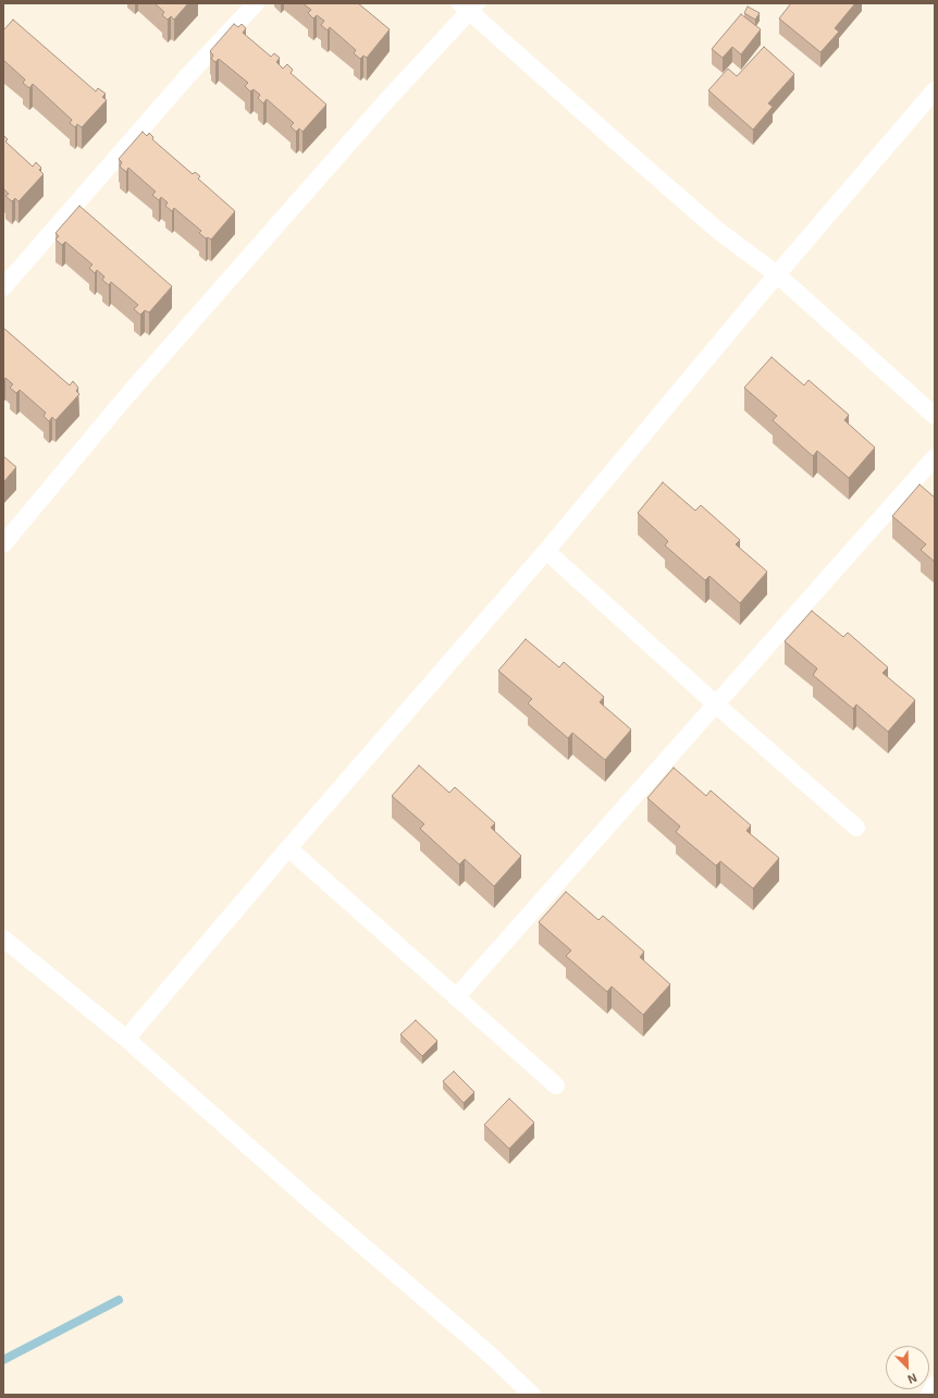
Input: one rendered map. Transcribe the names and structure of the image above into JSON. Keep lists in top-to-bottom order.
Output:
{
  "north": "bottom right"
}
